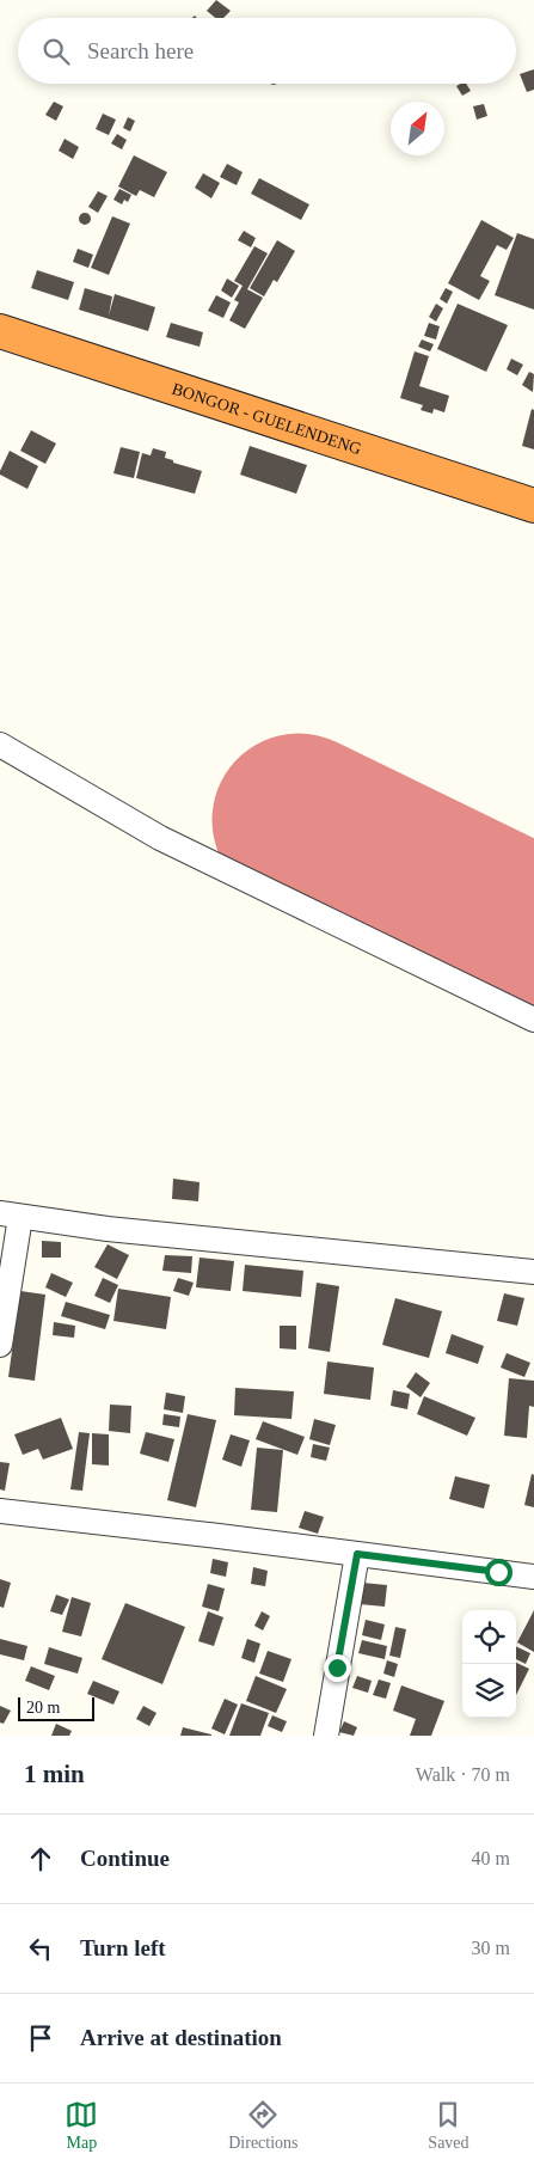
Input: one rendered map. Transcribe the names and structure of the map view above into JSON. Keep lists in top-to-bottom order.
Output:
{
  "streets": {
    "highway": ["BONGOR - GUELENDENG"]
  },
  "scale_bar": "20 m",
  "north": "top right",
  "page": {
    "search": "Search here",
    "scale": "20 m",
    "heading": ["1 min", "Walk · 70 m"],
    "list": [
      ["Continue", "40 m"],
      ["Turn left", "30 m"],
      "Arrive at destination"
    ],
    "nav": ["Map", "Directions", "Saved"]
  }
}
